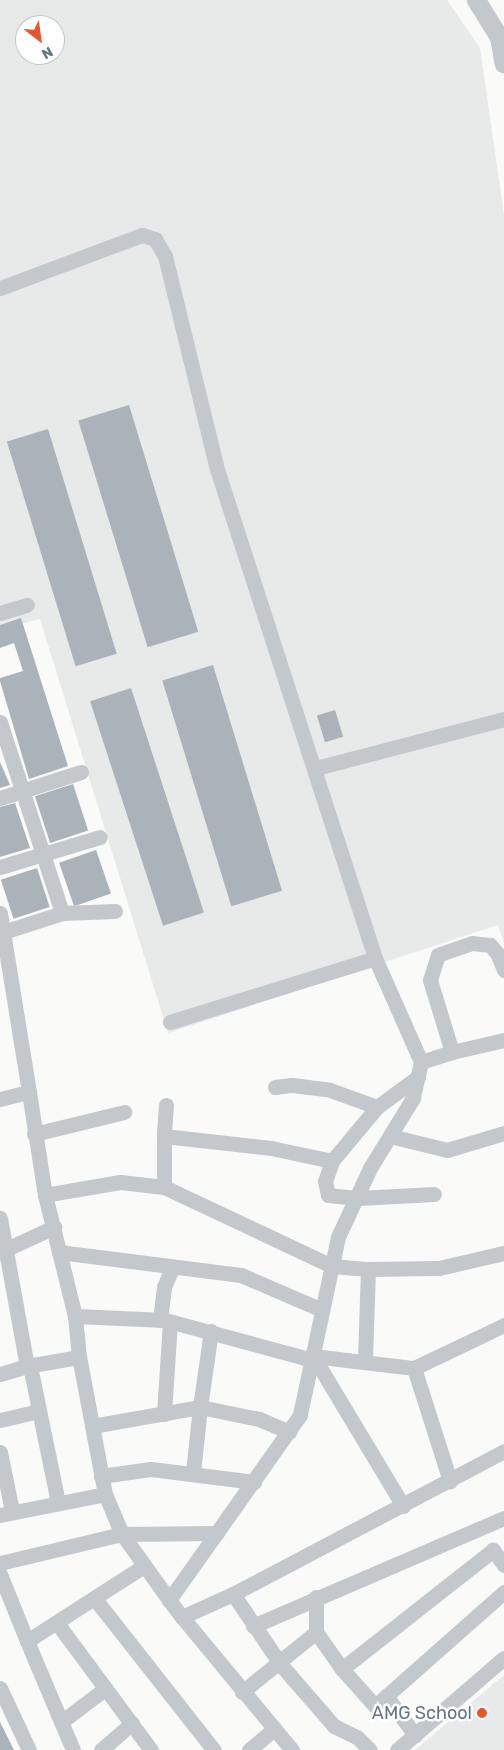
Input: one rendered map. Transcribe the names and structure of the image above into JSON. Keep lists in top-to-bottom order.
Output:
{
  "places": ["AMG School"],
  "north": "bottom right"
}
